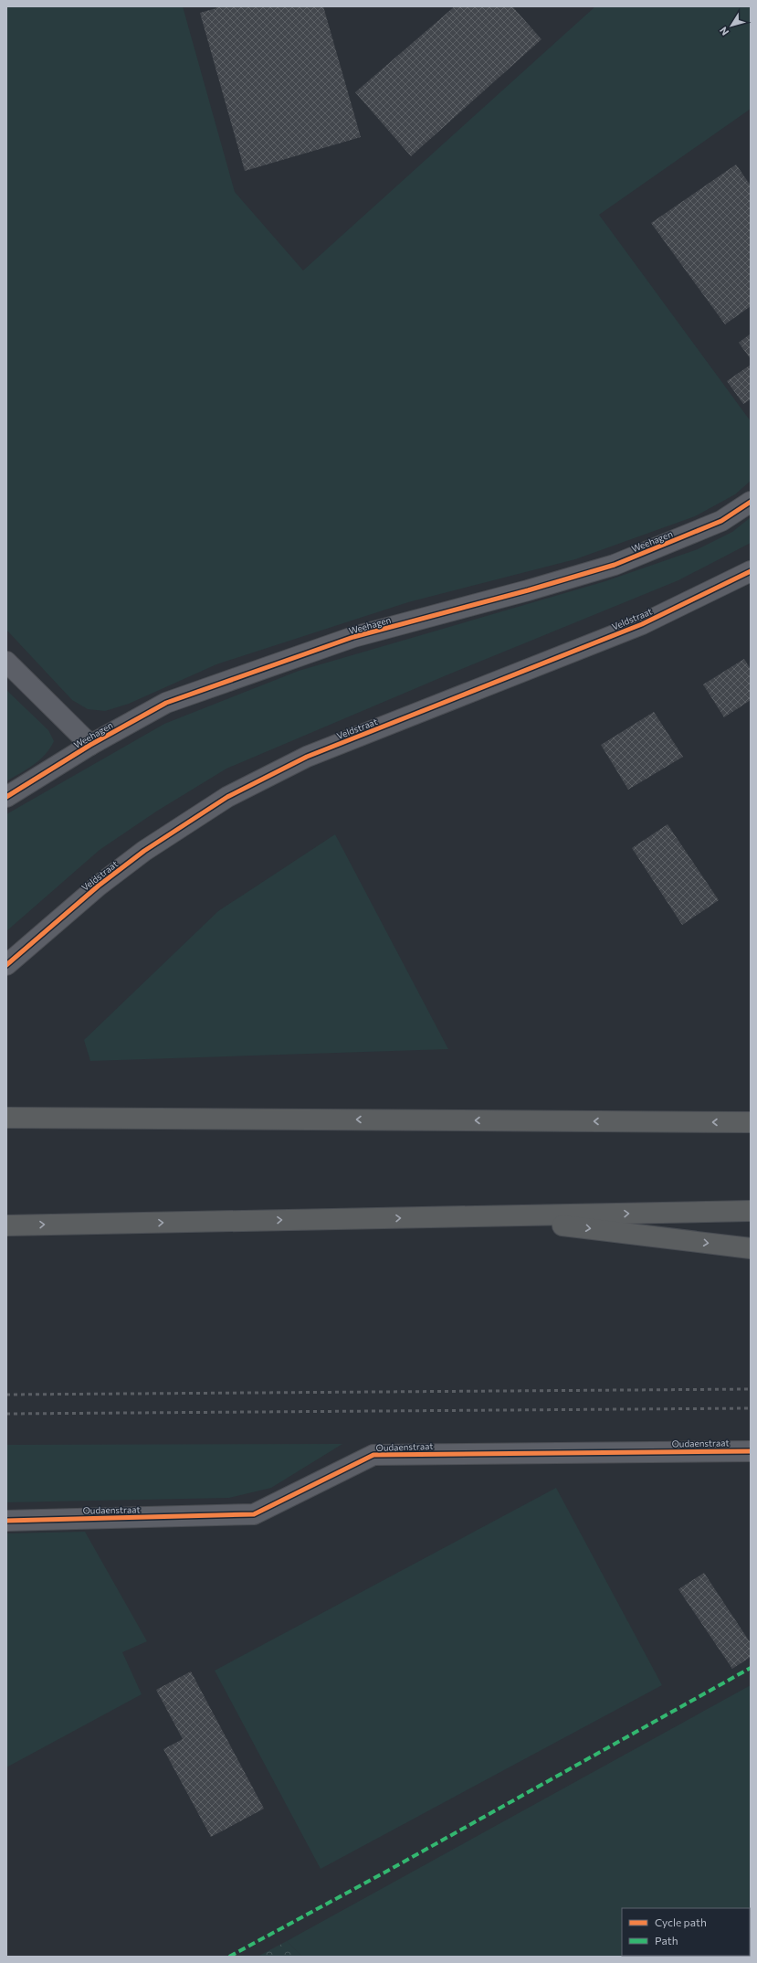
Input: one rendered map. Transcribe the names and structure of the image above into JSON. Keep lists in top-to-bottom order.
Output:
{
  "streets": {
    "street": ["Weehagen", "Veldstraat", "Oudaenstraat"]
  },
  "legend": ["Cycle path", "Path"],
  "north": "bottom left"
}
